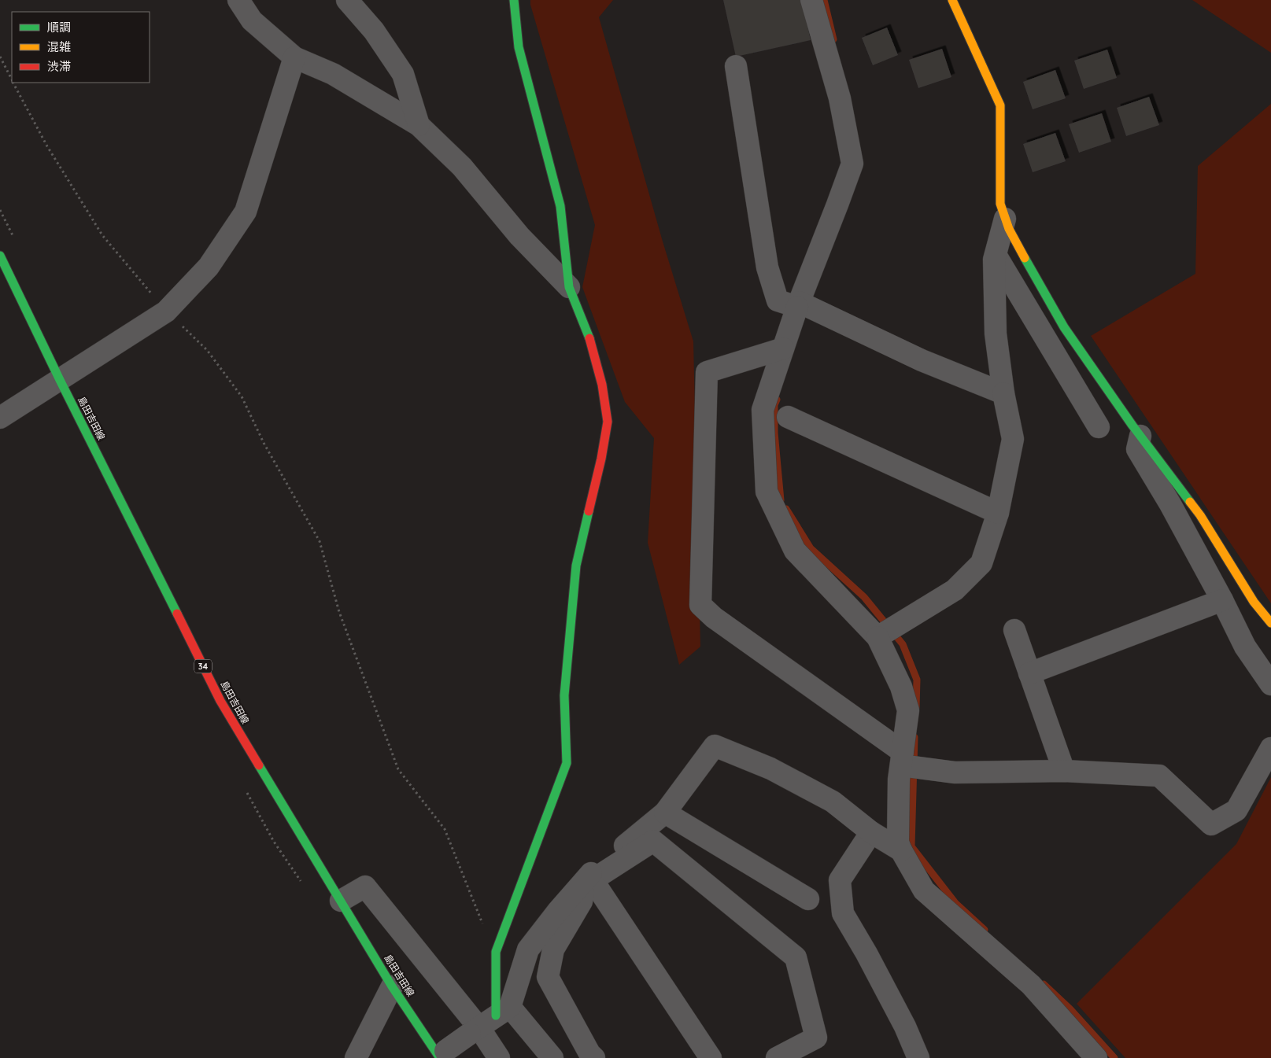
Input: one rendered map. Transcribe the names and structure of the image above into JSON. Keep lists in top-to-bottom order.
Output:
{
  "streets": {
    "street": ["島田吉田線", "34"]
  },
  "legend": ["順調", "混雑", "渋滞"]
}
